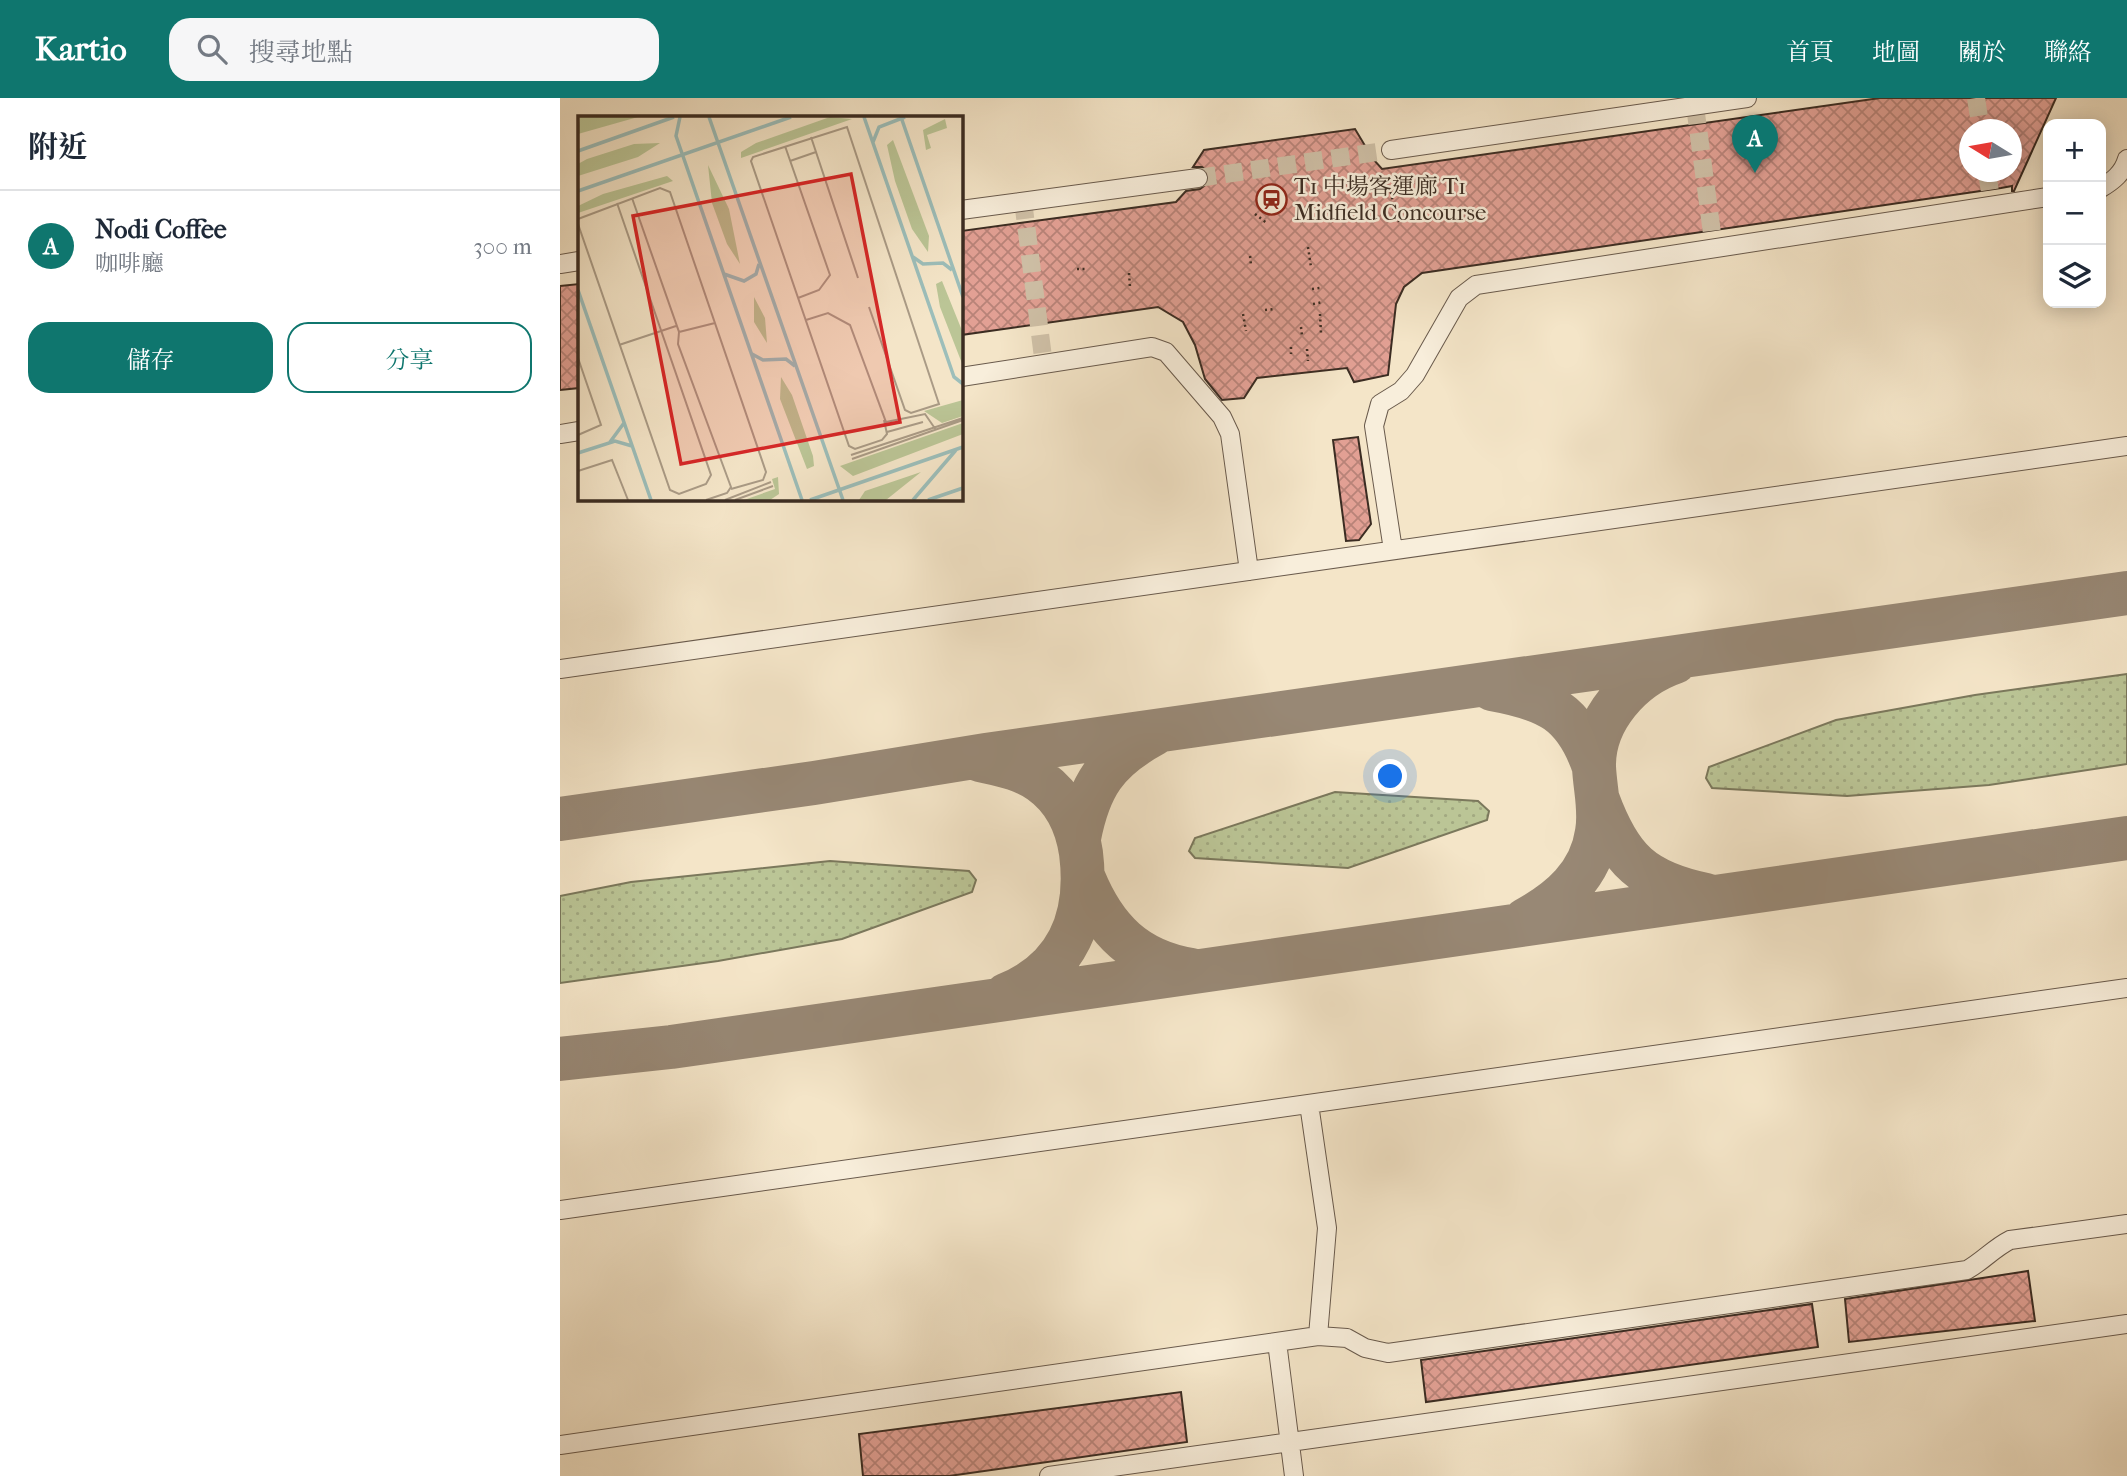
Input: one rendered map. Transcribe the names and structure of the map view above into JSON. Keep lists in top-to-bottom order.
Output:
{
  "places": {
    "station": ["T1 中場客運廊 T1 Midfield Concourse"]
  },
  "north": "left",
  "page": {
    "header": "Kartio",
    "search": "搜尋地點",
    "nav": [
      "首頁",
      "地圖",
      "關於",
      "聯絡"
    ],
    "heading": "附近",
    "pins": "A",
    "map_buttons": ["+", "−"],
    "list": [
      {
        "mark": "A",
        "name": "Nodi Coffee",
        "note": "咖啡廳",
        "value": "300 m"
      }
    ],
    "buttons": ["儲存", "分享"]
  }
}
